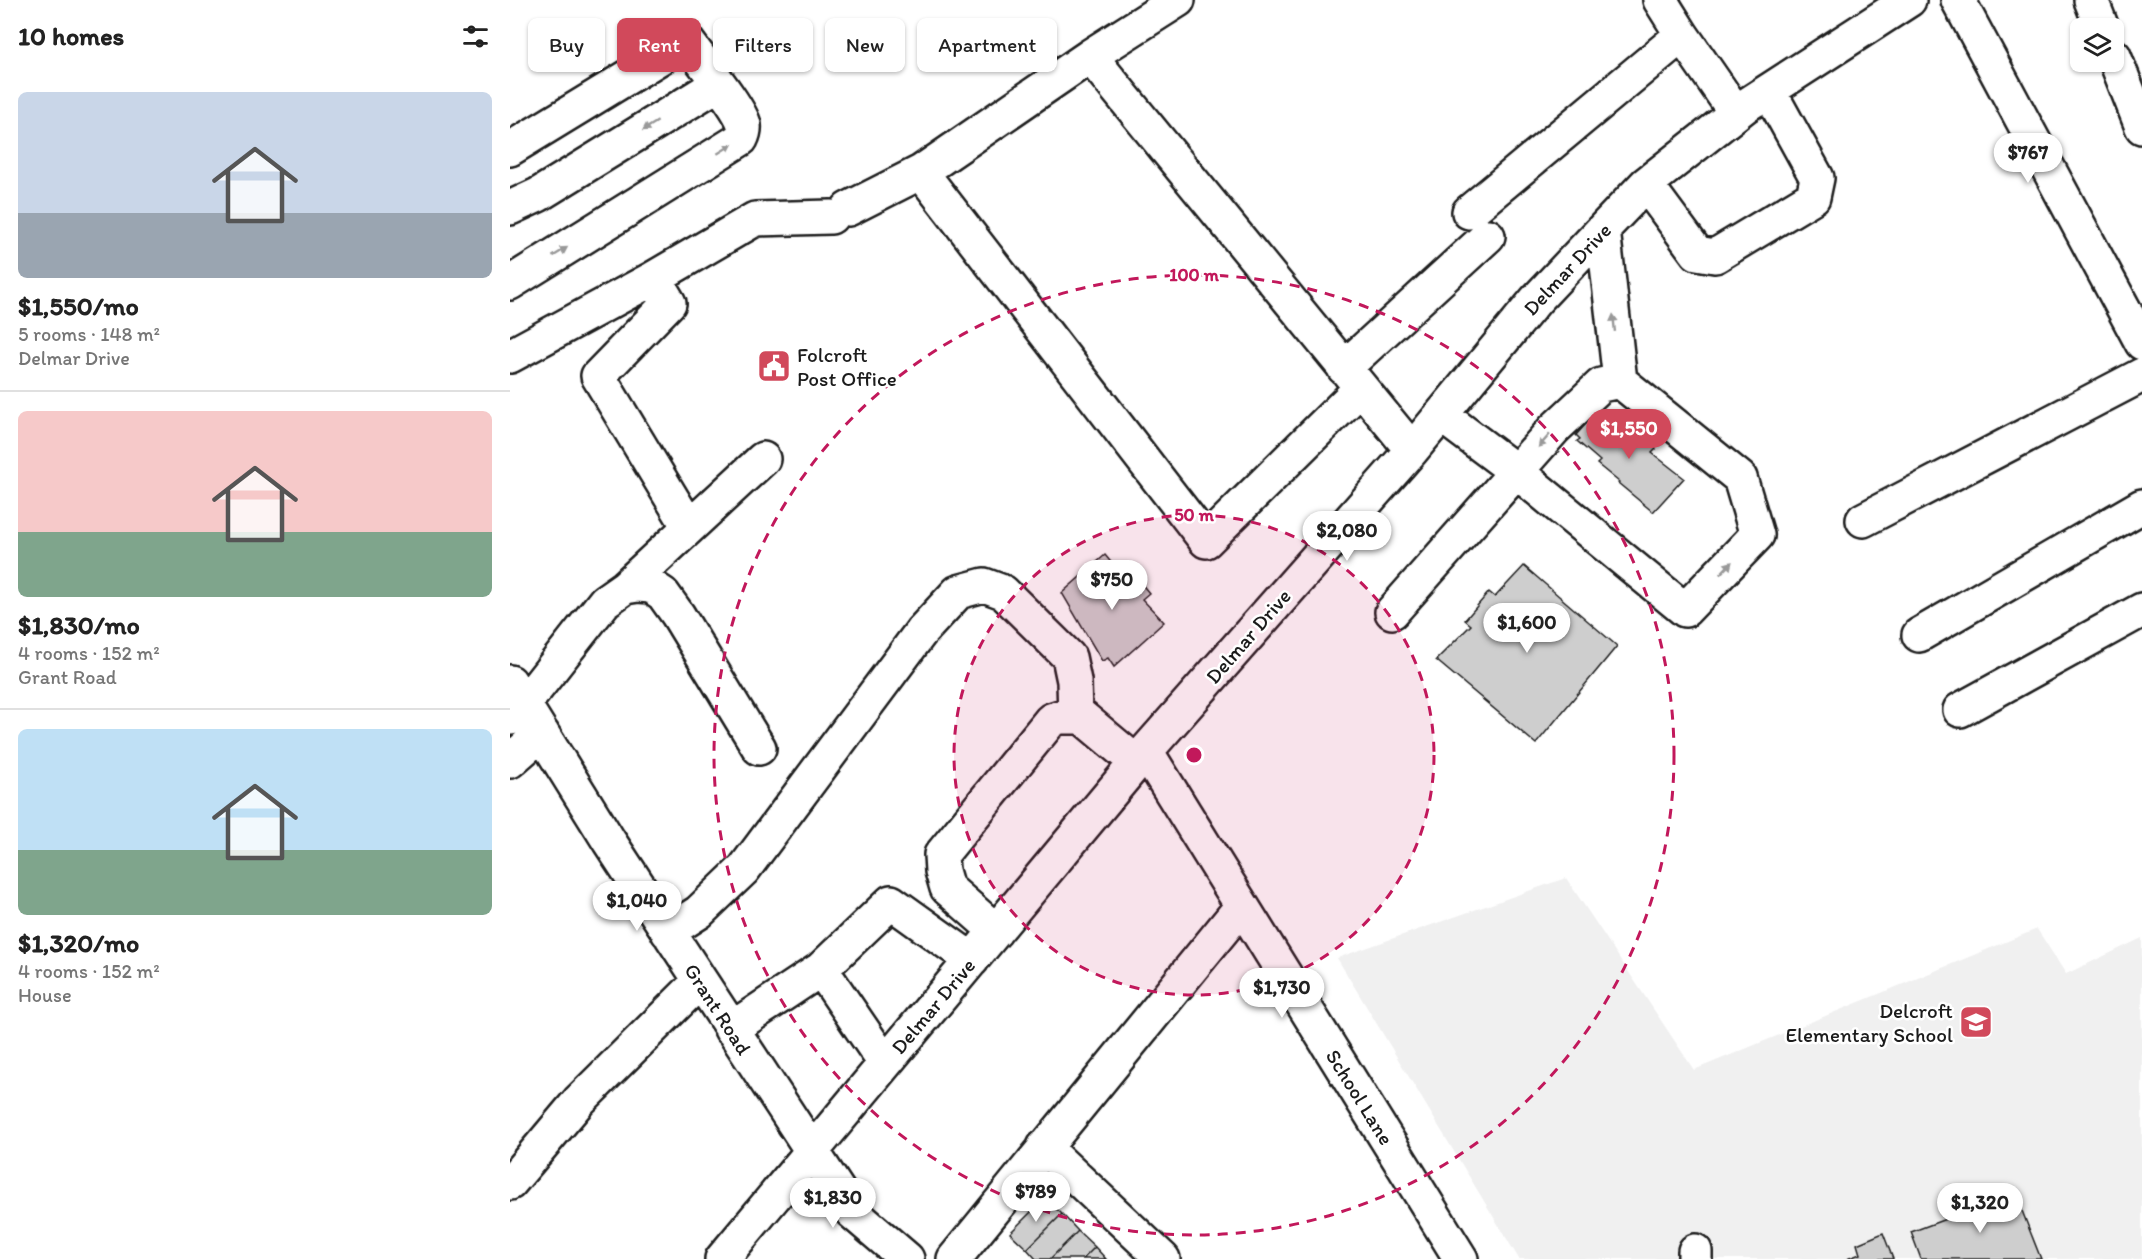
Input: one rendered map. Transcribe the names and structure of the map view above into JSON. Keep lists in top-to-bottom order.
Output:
{
  "streets": {
    "street": ["Delmar Drive", "Grant Road", "School Lane"]
  },
  "crossings": [
    ["Delmar Drive", "Grant Road"],
    ["Delmar Drive", "School Lane"]
  ],
  "places": {
    "public building": ["Folcroft Post Office"],
    "school or university": ["Delcroft Elementary School"]
  },
  "page": {
    "heading": "10 homes",
    "chip": [
      "Buy",
      "Rent",
      "Filters",
      "New",
      "Apartment"
    ],
    "list": [
      {
        "name": "$1,550/mo",
        "note": "5 rooms · 148 m² · Delmar Drive"
      },
      {
        "name": "$1,830/mo",
        "note": "4 rooms · 152 m² · Grant Road"
      },
      {
        "name": "$1,320/mo",
        "note": "4 rooms · 152 m² · House"
      }
    ],
    "price": [
      "$767",
      "$1,550",
      "$2,080",
      "$750",
      "$1,600",
      "$1,040",
      "$1,730",
      "$789",
      "$1,830",
      "$1,320"
    ]
  },
  "rings": ["100 m", "50 m"]
}
